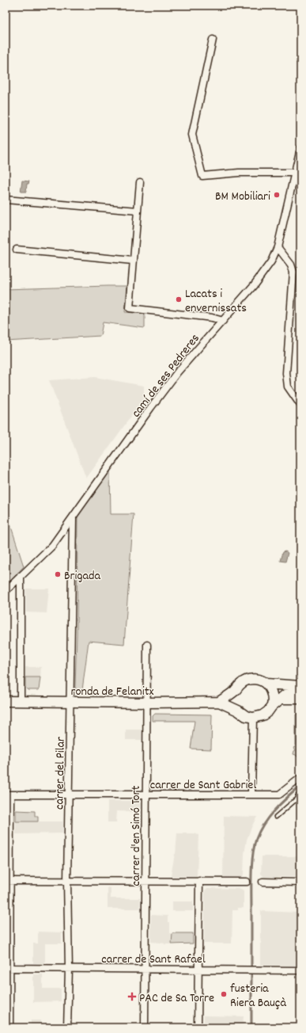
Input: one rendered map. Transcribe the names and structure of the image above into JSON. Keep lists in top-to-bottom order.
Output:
{
  "streets": {
    "main road": ["ronda de Felanitx"],
    "street": [
      "camí de ses Pedreres",
      "carrer del Pilar",
      "carrer de Sant Gabriel",
      "carrer d'en Simó Tort",
      "carrer de Sant Rafael"
    ]
  },
  "crossings": [
    ["camí de ses Pedreres", "carrer del Pilar"],
    ["ronda de Felanitx", "carrer del Pilar"],
    ["ronda de Felanitx", "carrer d'en Simó Tort"],
    ["carrer del Pilar", "carrer de Sant Gabriel"],
    ["carrer del Pilar", "carrer de Sant Rafael"],
    ["carrer de Sant Gabriel", "carrer d'en Simó Tort"],
    ["carrer d'en Simó Tort", "carrer de Sant Rafael"]
  ],
  "places": {
    "other": [
      "BM Mobiliari",
      "Lacats i envernissats",
      "Brigada",
      "fusteria Riera Bauçà"
    ],
    "health": ["PAC de Sa Torre"]
  }
}
